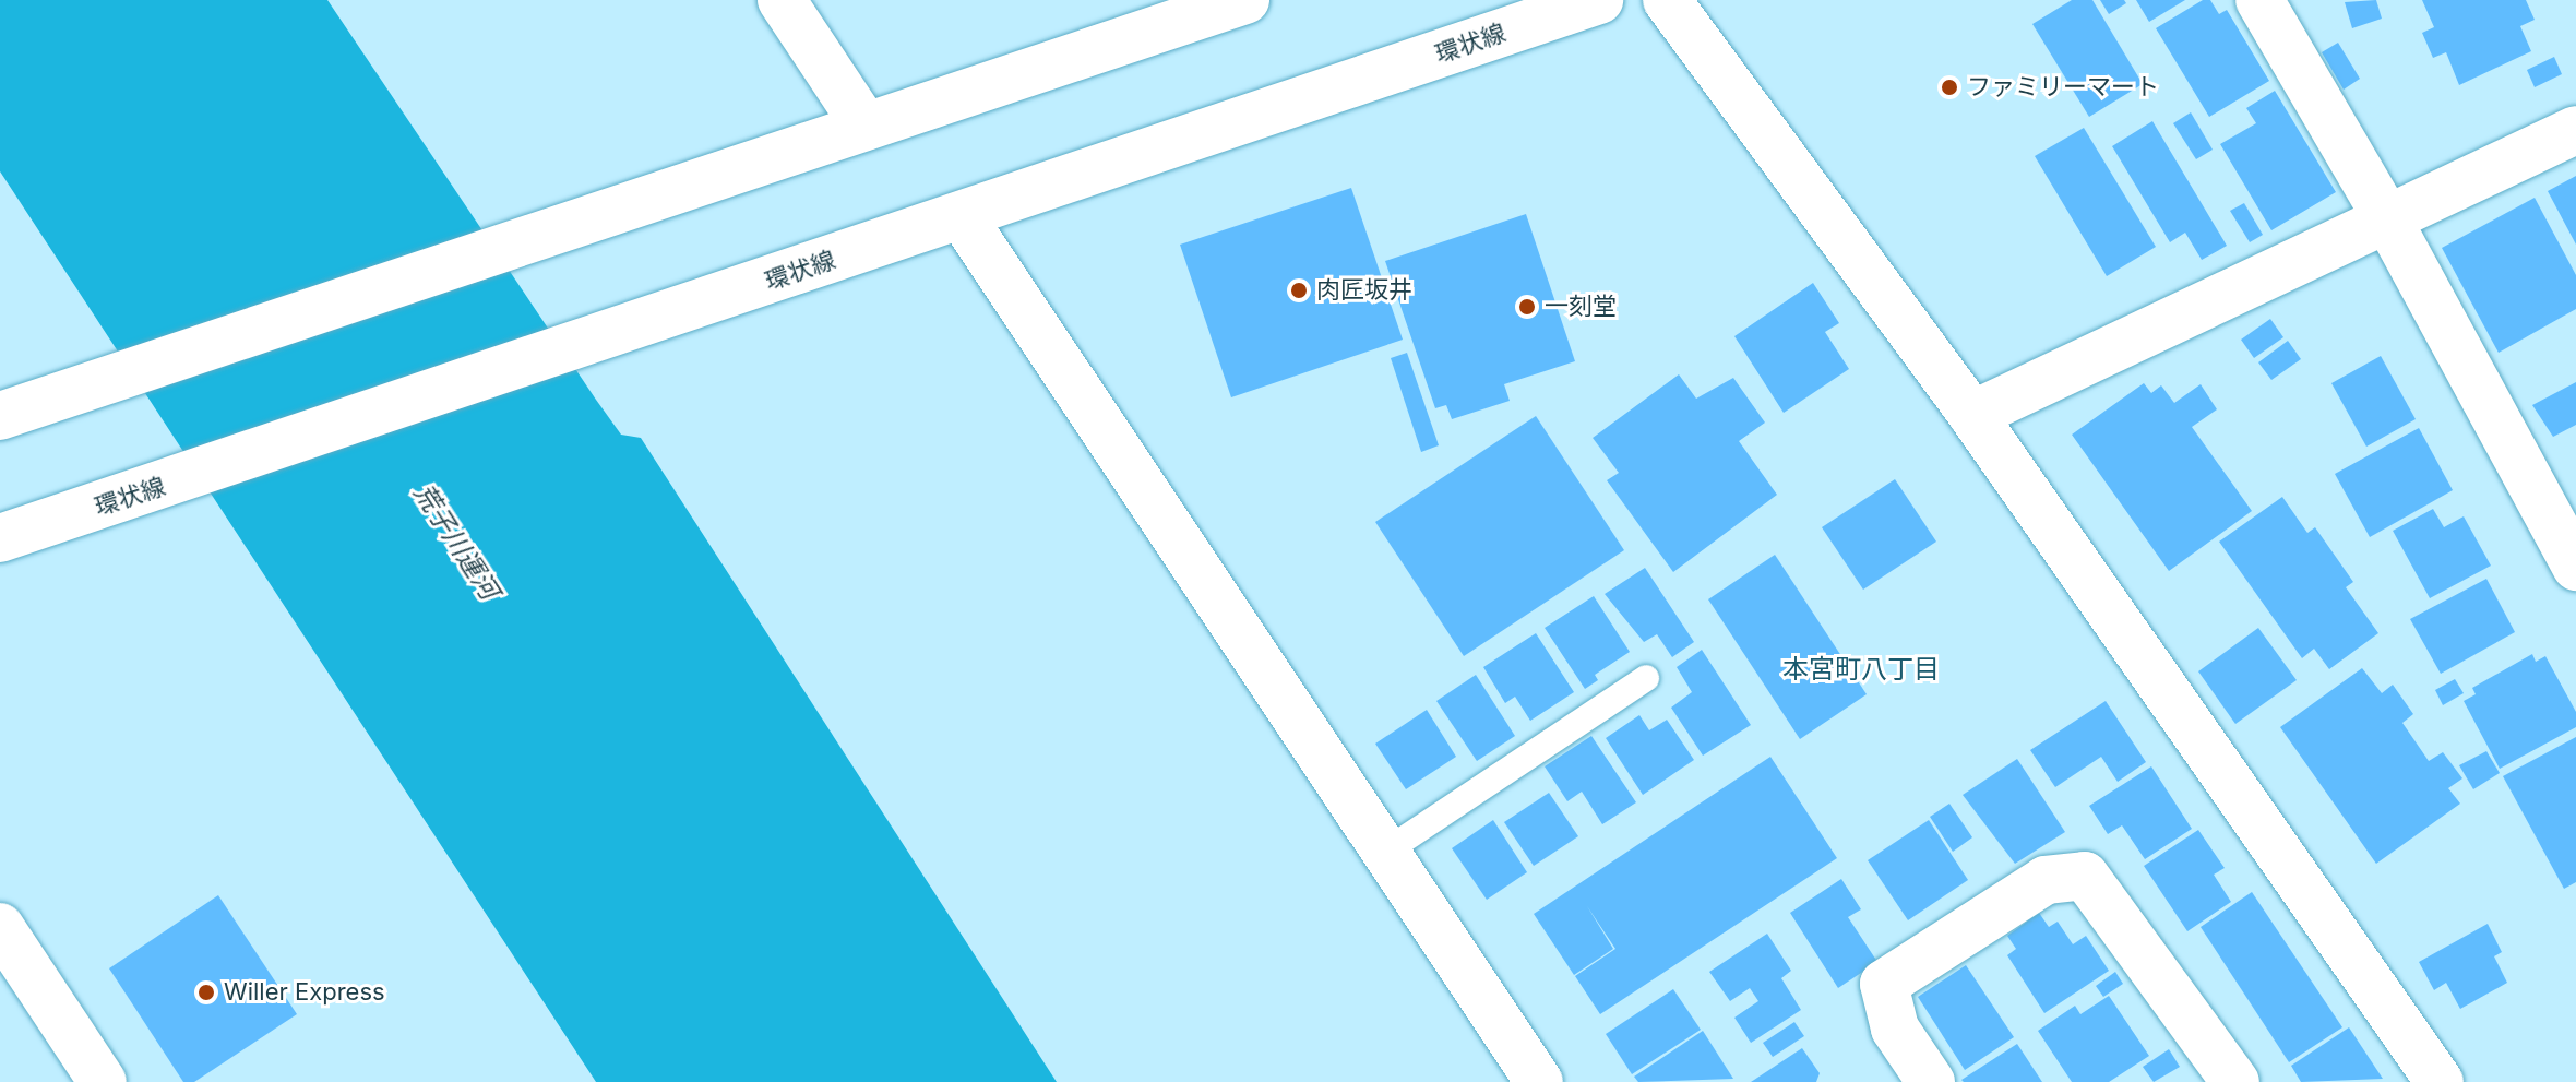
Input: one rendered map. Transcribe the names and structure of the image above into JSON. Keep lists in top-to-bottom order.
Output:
{
  "streets": {
    "street": ["環状線"]
  },
  "districts": ["本宮町八丁目"],
  "water": ["荒子川運河"],
  "places": [
    "ファミリーマート",
    "肉匠坂井",
    "一刻堂",
    "Willer Express"
  ]
}
